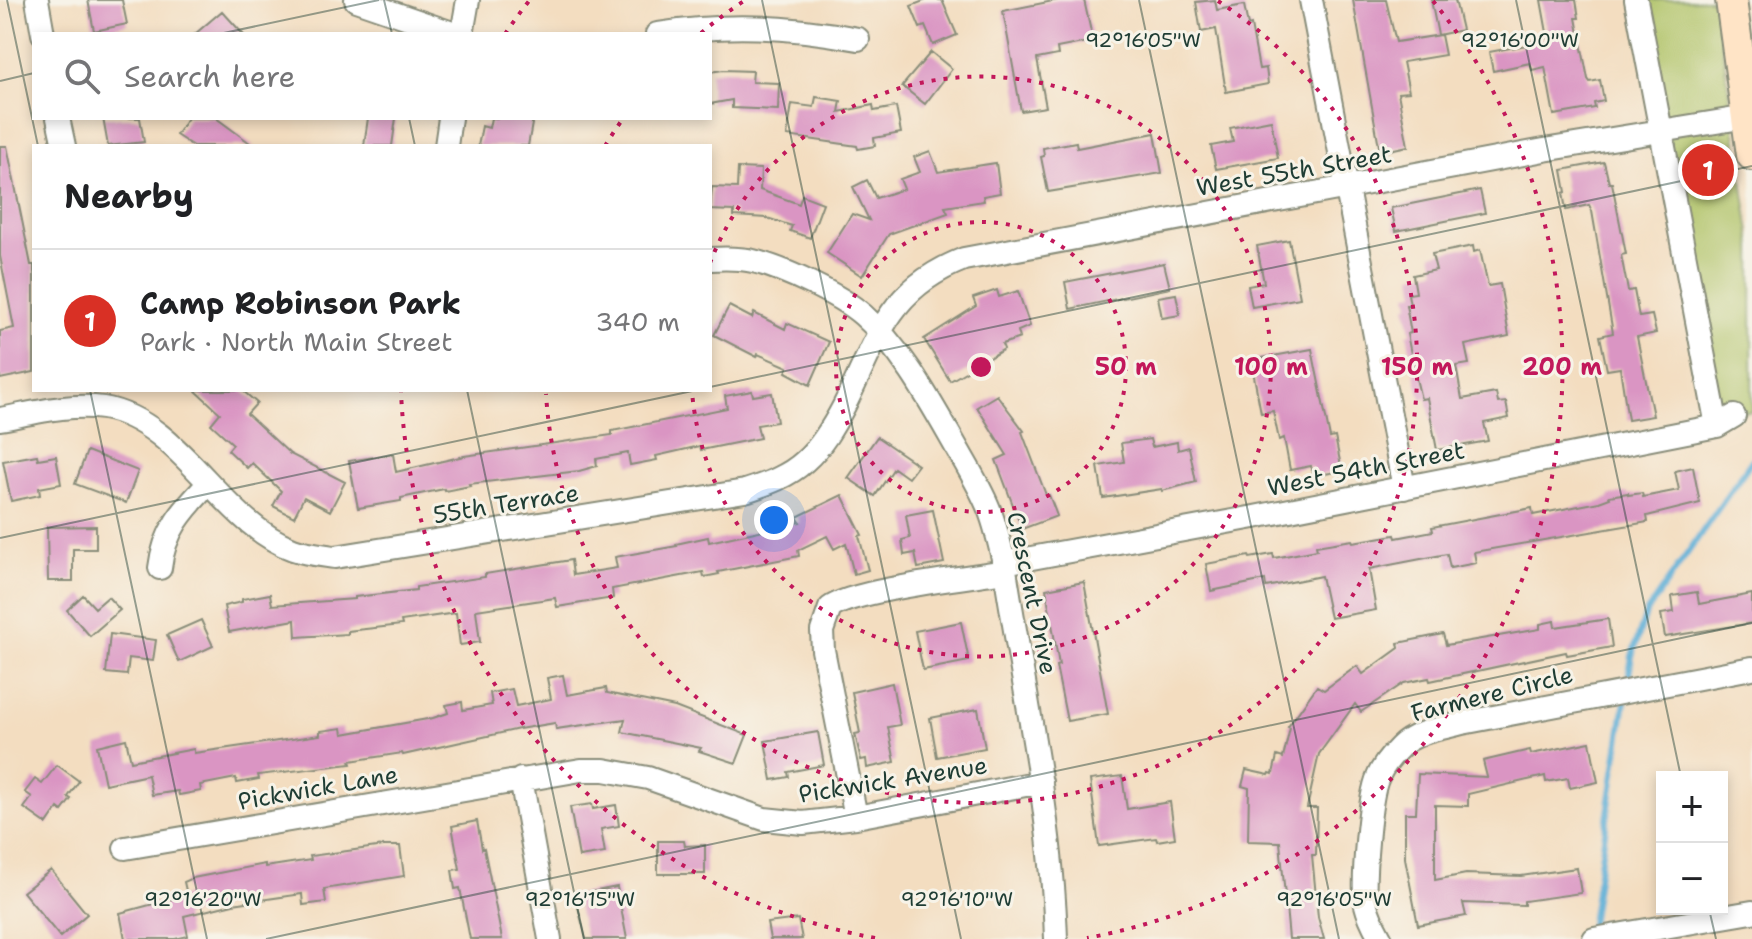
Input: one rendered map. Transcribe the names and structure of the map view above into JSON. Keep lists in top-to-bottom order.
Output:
{
  "streets": {
    "street": [
      "West 55th Street",
      "West 54th Street",
      "55th Terrace",
      "Crescent Drive",
      "Farmere Circle",
      "Pickwick Avenue",
      "Pickwick Lane"
    ]
  },
  "crossings": [
    ["West 55th Street", "West 54th Street"],
    ["West 55th Street", "55th Terrace"],
    ["West 55th Street", "Crescent Drive"],
    ["West 54th Street", "Crescent Drive"],
    ["West 54th Street", "Pickwick Avenue"],
    ["55th Terrace", "Crescent Drive"],
    ["Crescent Drive", "Pickwick Avenue"],
    ["Pickwick Avenue", "Pickwick Lane"]
  ],
  "page": {
    "search": "Search here",
    "pins": "1",
    "heading": "Nearby",
    "list": [
      {
        "mark": "1",
        "name": "Camp Robinson Park",
        "note": "Park · North Main Street",
        "value": "340 m"
      }
    ],
    "map_buttons": ["+", "−"]
  },
  "coordinates": [
    "92°16'05\"W",
    "92°16'00\"W",
    "92°16'20\"W",
    "92°16'15\"W",
    "92°16'10\"W"
  ],
  "rings": [
    "50 m",
    "100 m",
    "150 m",
    "200 m"
  ]
}
